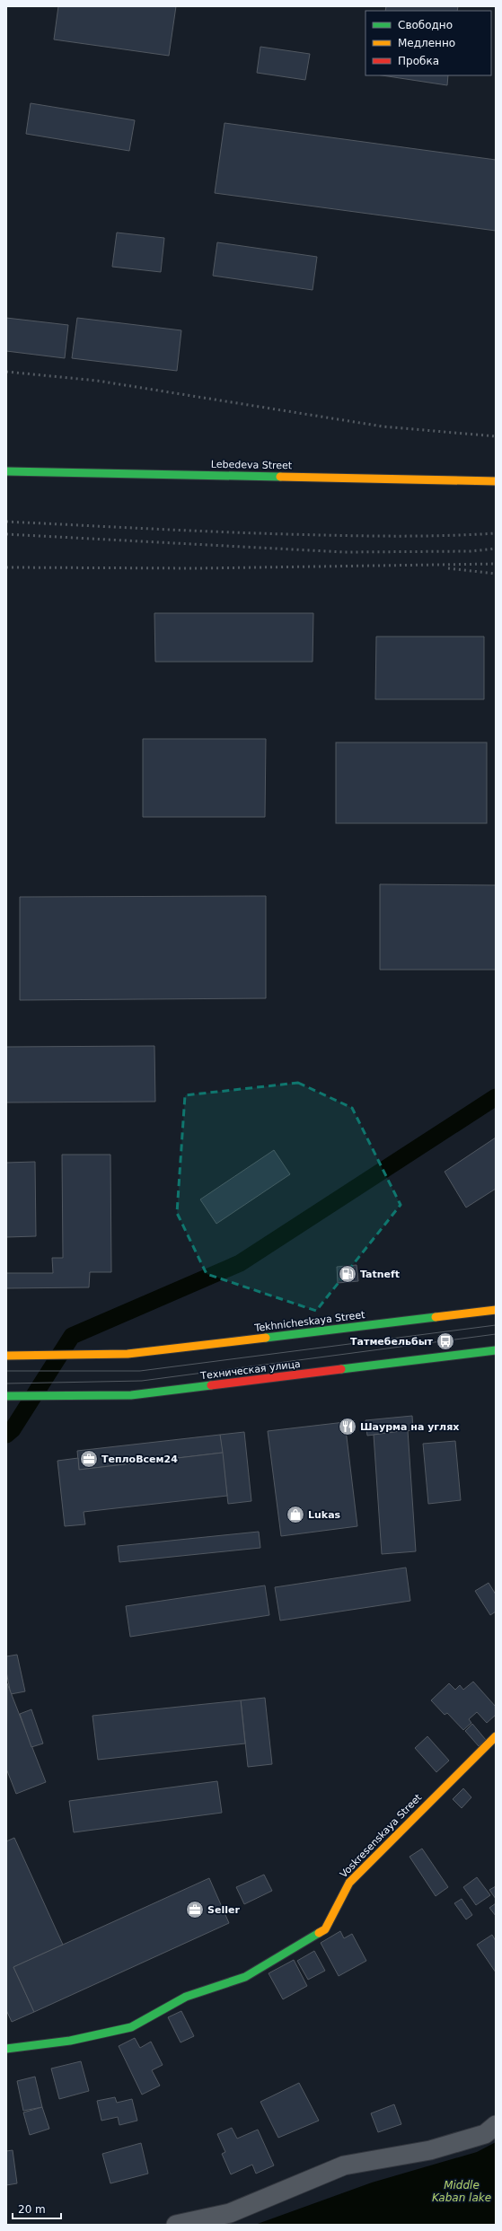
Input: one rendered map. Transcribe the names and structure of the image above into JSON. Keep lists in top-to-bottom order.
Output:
{
  "streets": {
    "street": [
      "Lebedeva Street",
      "Tekhnicheskaya Street",
      "Техническая улица",
      "Voskresenskaya Street"
    ]
  },
  "water": ["Middle Kaban lake"],
  "places": {
    "fuel station": ["Tatneft"],
    "bus stop": ["Татмебельбыт"],
    "restaurant": ["Шаурма на углях"],
    "office": ["ТеплоВсем24", "Seller"],
    "shop": ["Lukas"]
  },
  "legend": ["Свободно", "Медленно", "Пробка"],
  "scale_bar": "20 m"
}
